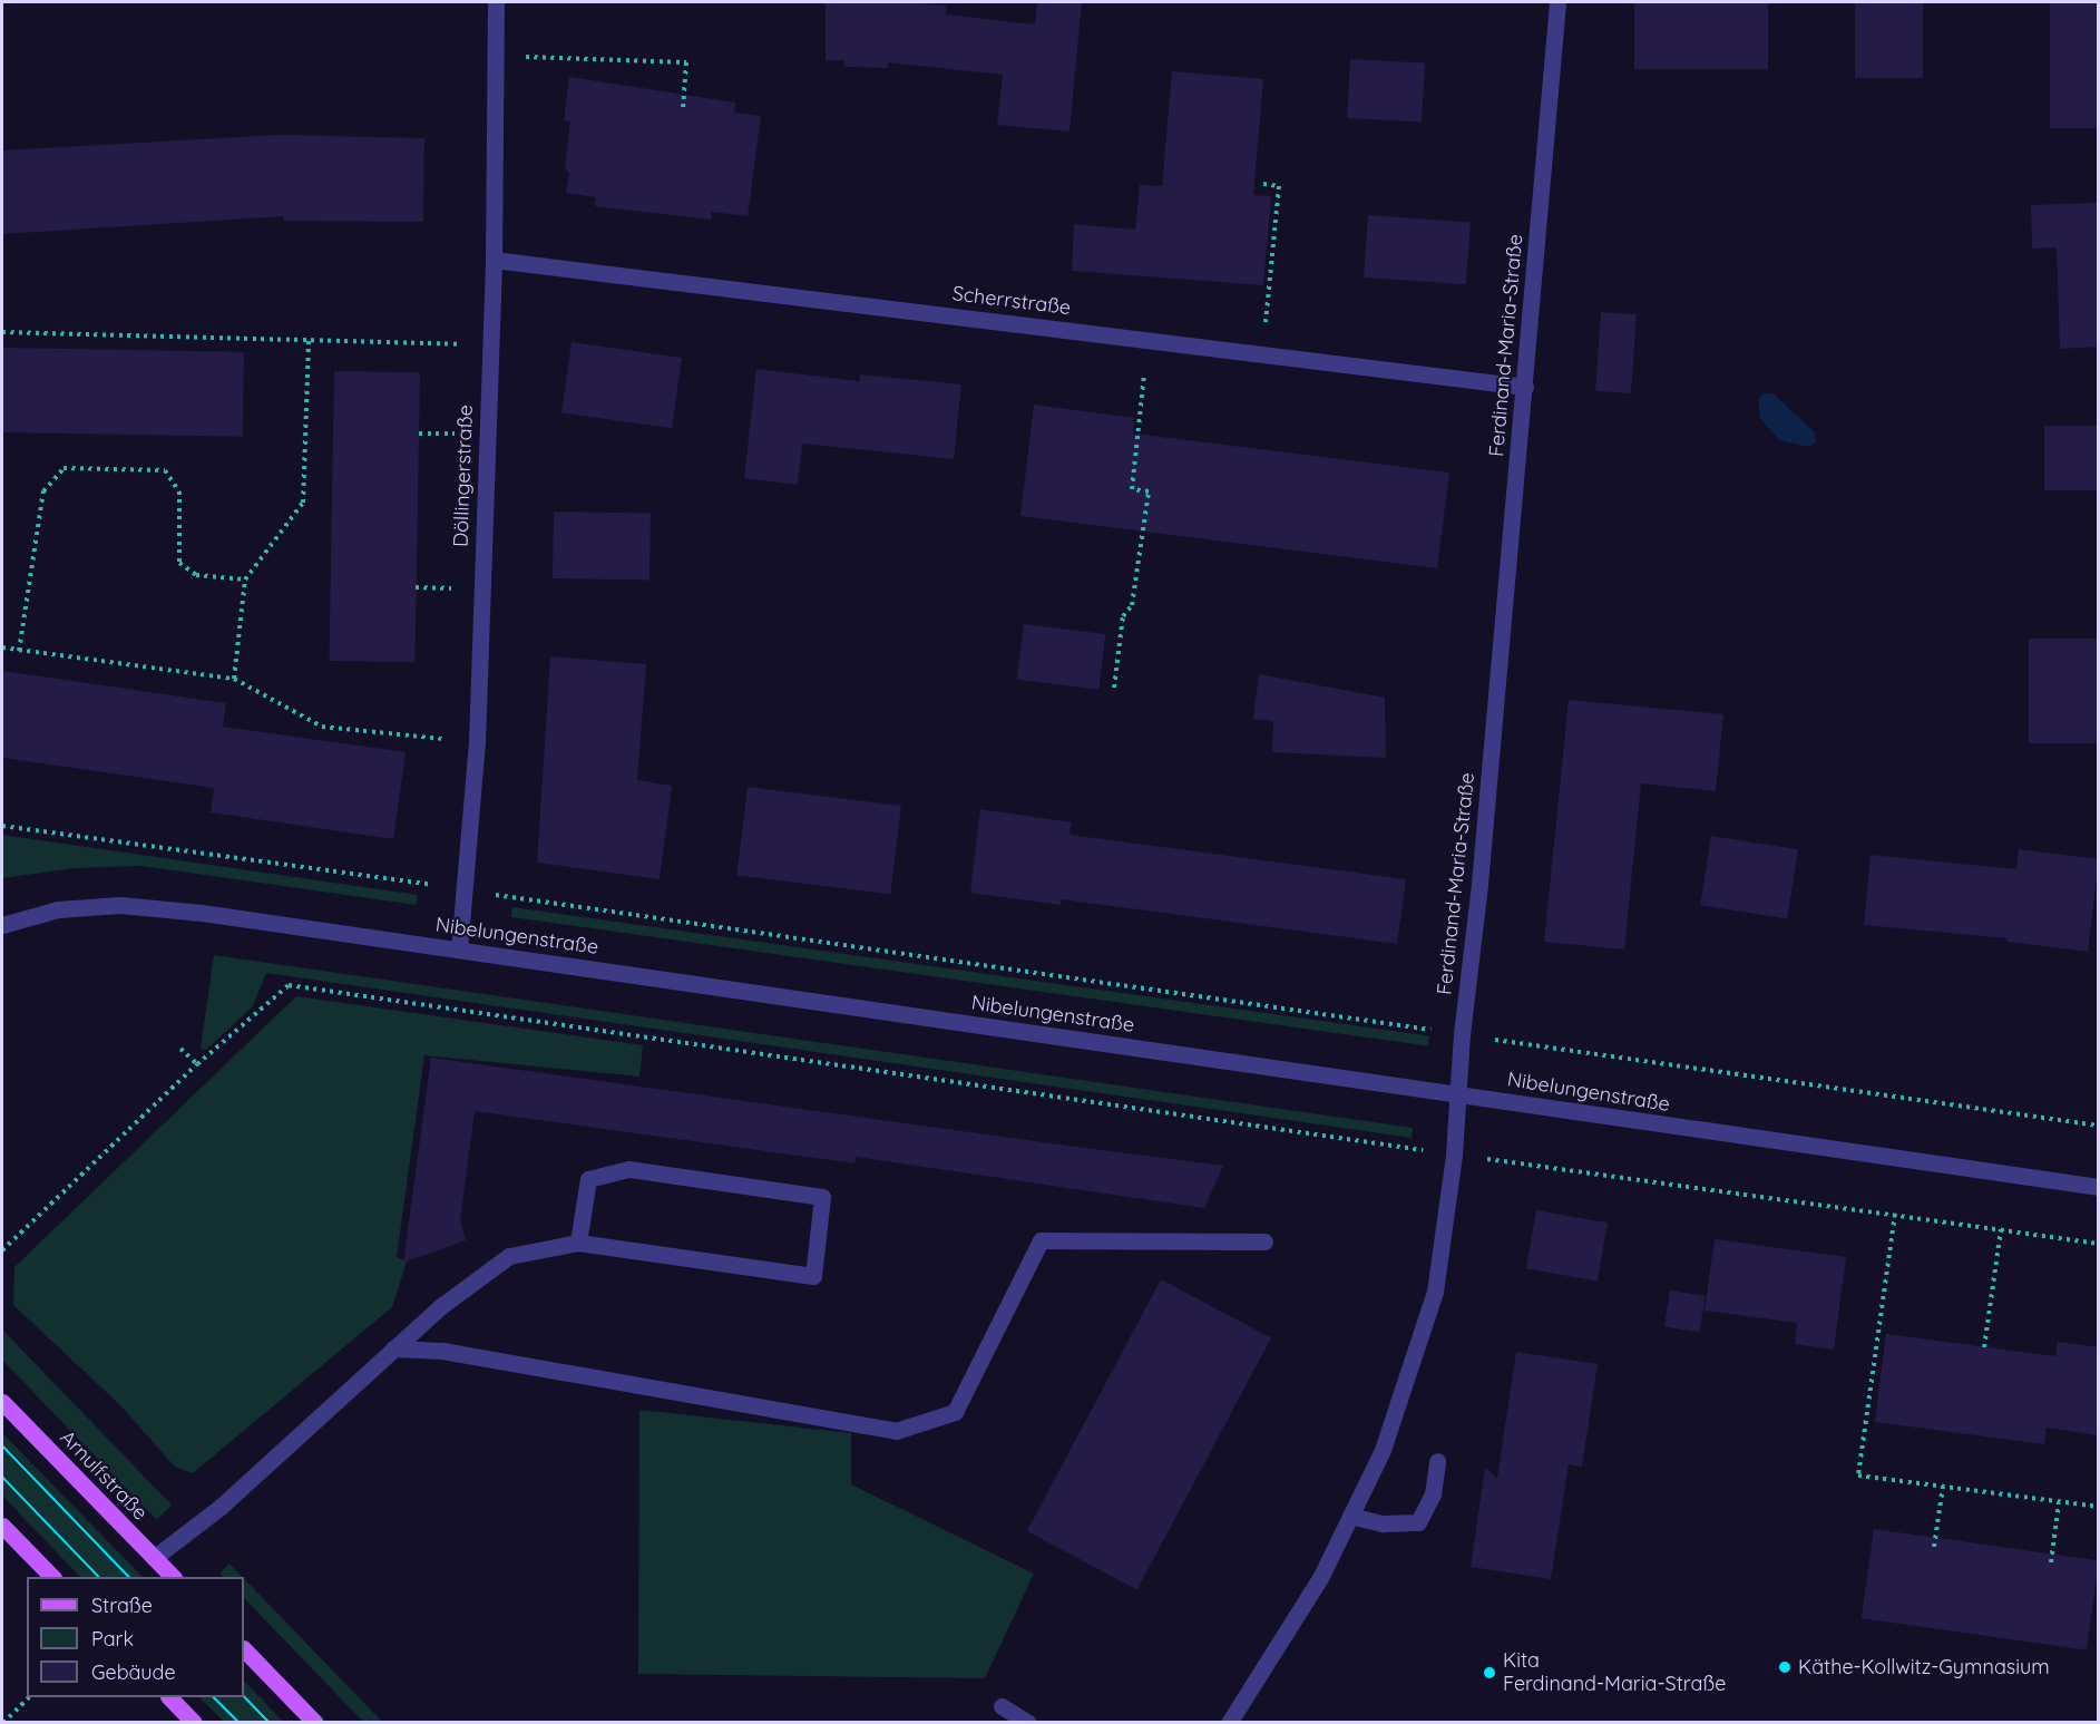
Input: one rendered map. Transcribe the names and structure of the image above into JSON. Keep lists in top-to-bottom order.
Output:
{
  "streets": {
    "main road": ["Arnulfstraße"],
    "street": [
      "Scherrstraße",
      "Ferdinand-Maria-Straße",
      "Döllingerstraße",
      "Nibelungenstraße"
    ]
  },
  "crossings": [
    ["Scherrstraße", "Ferdinand-Maria-Straße"],
    ["Scherrstraße", "Döllingerstraße"],
    ["Ferdinand-Maria-Straße", "Nibelungenstraße"],
    ["Döllingerstraße", "Nibelungenstraße"]
  ],
  "places": ["Käthe-Kollwitz-Gymnasium", "Kita Ferdinand-Maria-Straße"],
  "legend": ["Straße", "Park", "Gebäude"]
}
